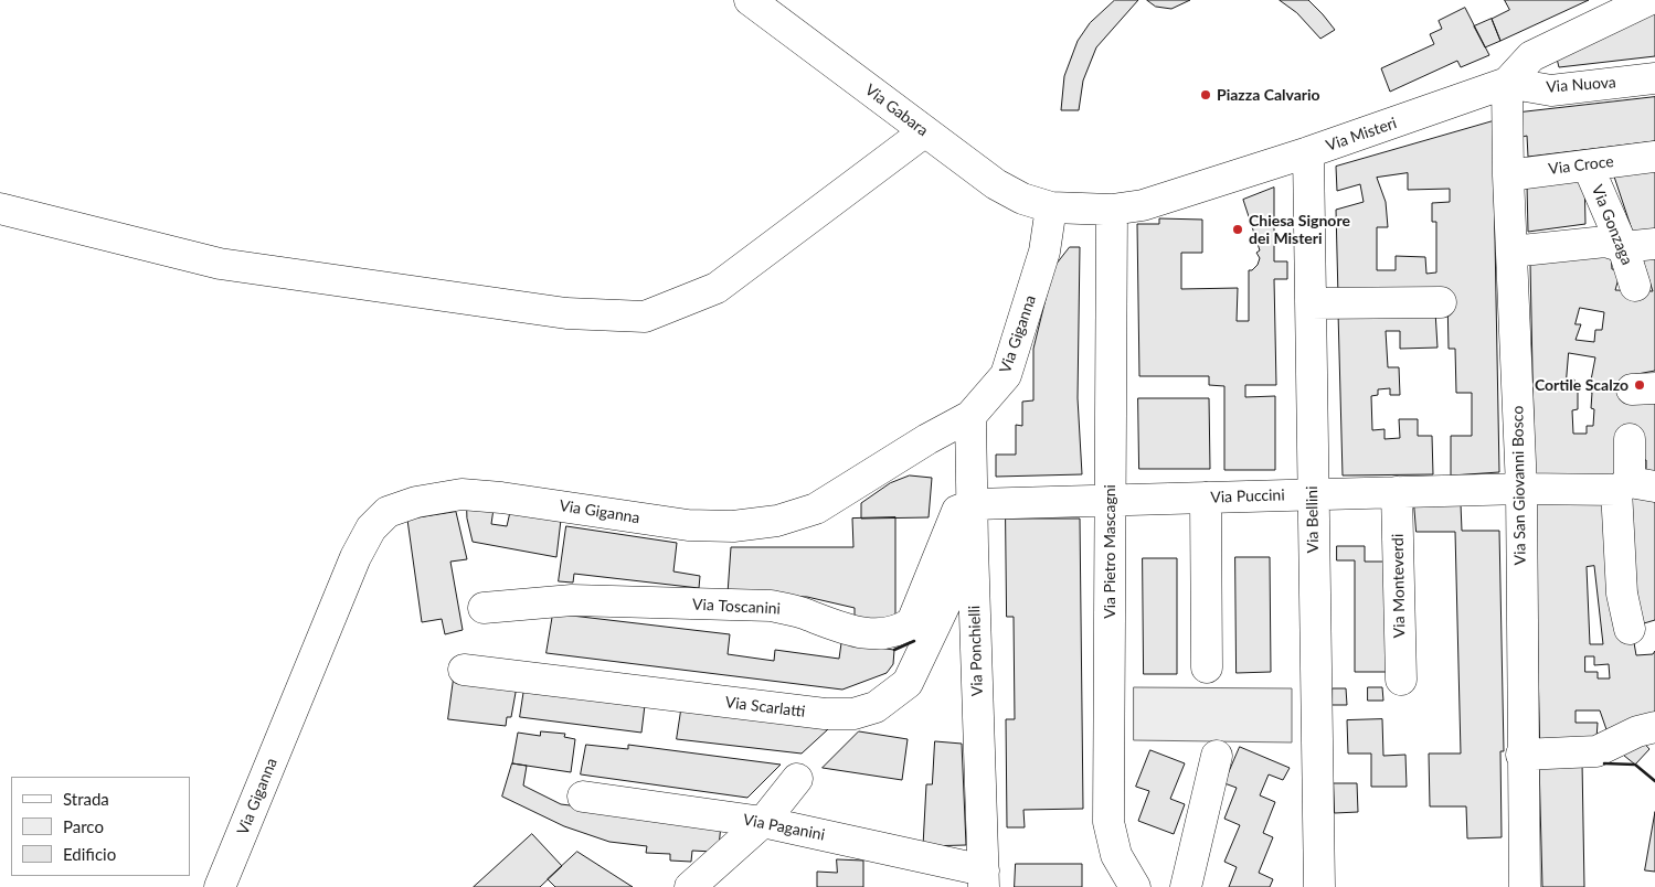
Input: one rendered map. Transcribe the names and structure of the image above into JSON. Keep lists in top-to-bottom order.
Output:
{
  "streets": {
    "street": [
      "Via Nuova",
      "Via Gabara",
      "Via Misteri",
      "Via Croce",
      "Via Gonzaga",
      "Via Giganna",
      "Via San Giovanni Bosco",
      "Via Puccini",
      "Via Bellini",
      "Via Pietro Mascagni",
      "Via Monteverdi",
      "Via Toscanini",
      "Via Ponchielli",
      "Via Scarlatti",
      "Via Paganini"
    ]
  },
  "crossings": [
    ["Via Nuova", "Via Misteri"],
    ["Via Nuova", "Via San Giovanni Bosco"],
    ["Via Gabara", "Via Misteri"],
    ["Via Gabara", "Via Giganna"],
    ["Via Misteri", "Via Giganna"],
    ["Via Misteri", "Via San Giovanni Bosco"],
    ["Via Misteri", "Via Bellini"],
    ["Via Misteri", "Via Pietro Mascagni"],
    ["Via Croce", "Via Gonzaga"],
    ["Via Croce", "Via San Giovanni Bosco"],
    ["Via Giganna", "Via Ponchielli"],
    ["Via San Giovanni Bosco", "Via Puccini"],
    ["Via Puccini", "Via Bellini"],
    ["Via Puccini", "Via Pietro Mascagni"],
    ["Via Puccini", "Via Monteverdi"],
    ["Via Puccini", "Via Toscanini"],
    ["Via Puccini", "Via Ponchielli"],
    ["Via Toscanini", "Via Ponchielli"],
    ["Via Ponchielli", "Via Scarlatti"],
    ["Via Ponchielli", "Via Paganini"]
  ],
  "places": ["Piazza Calvario", "Chiesa Signore dei Misteri", "Cortile Scalzo"],
  "legend": ["Strada", "Parco", "Edificio"]
}
